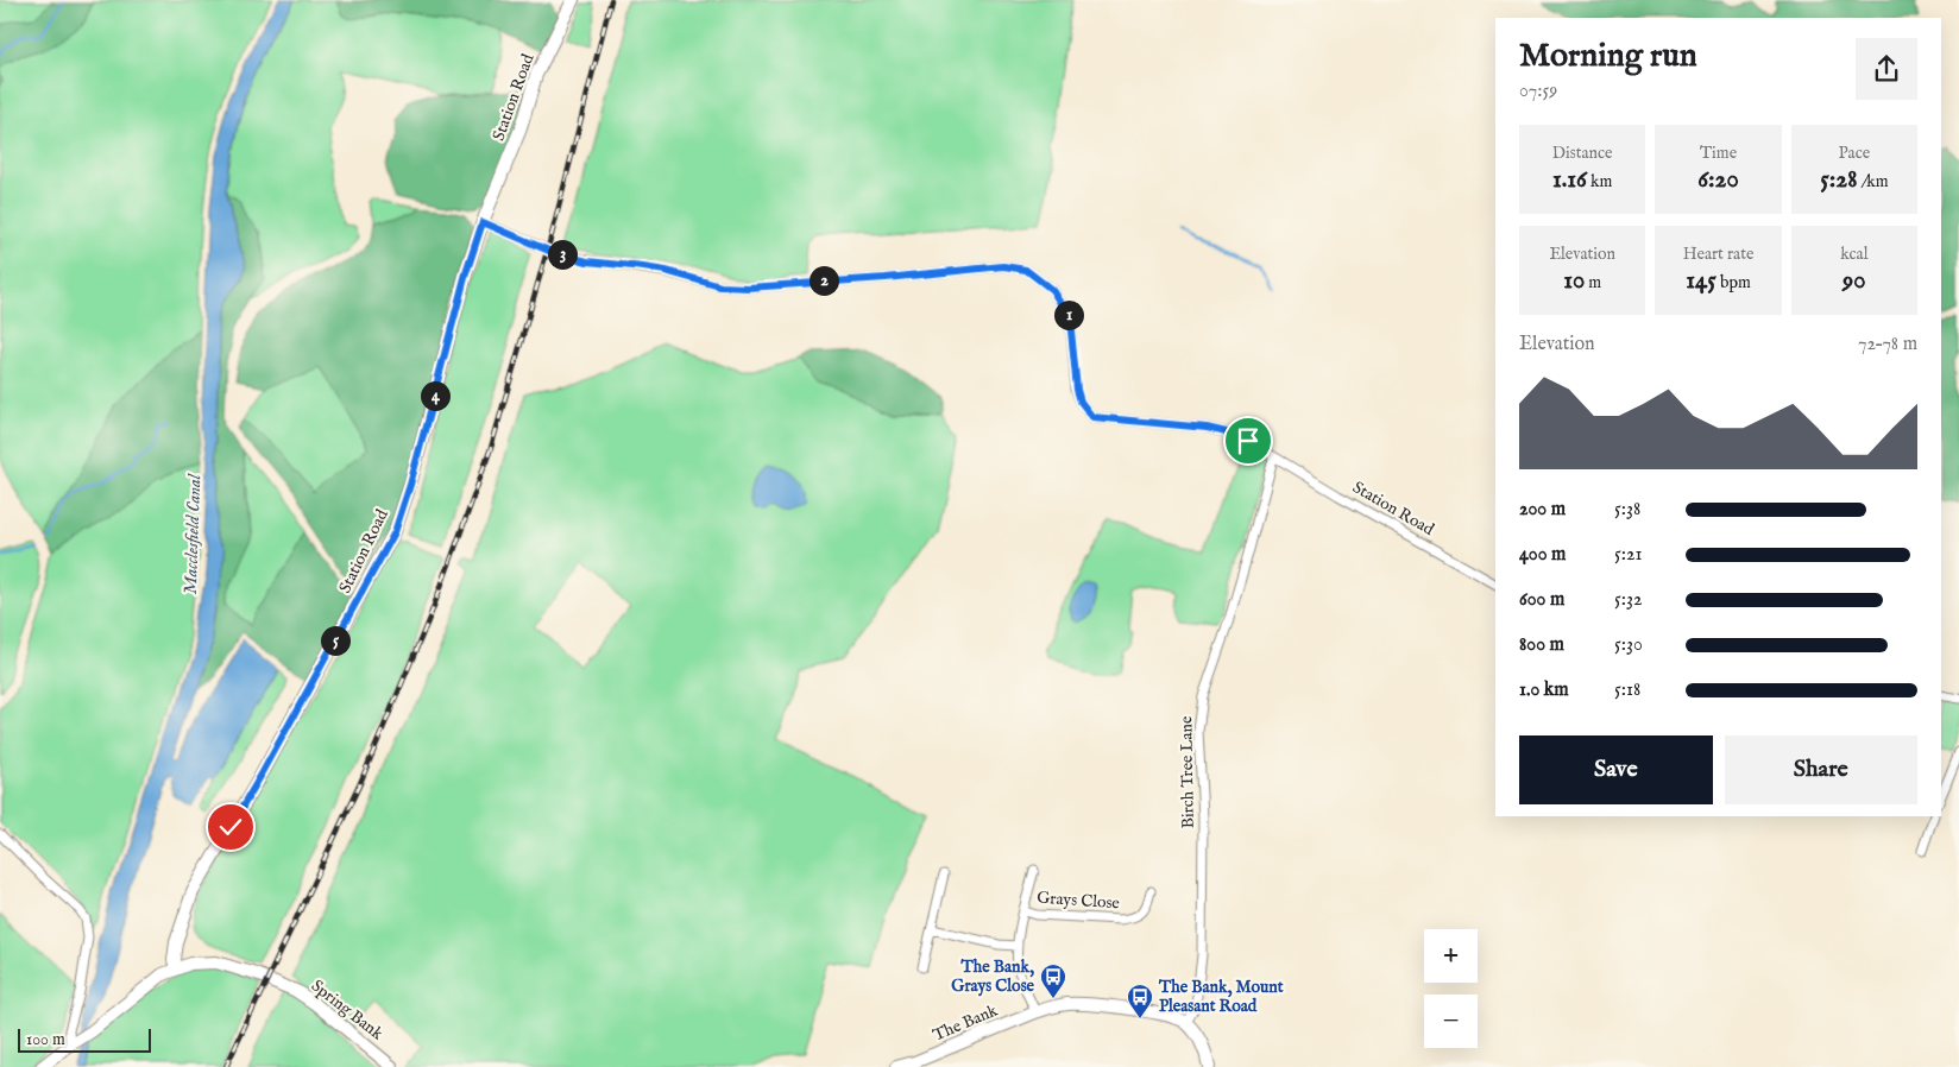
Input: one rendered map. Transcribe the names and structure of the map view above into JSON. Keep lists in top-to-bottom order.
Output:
{
  "streets": {
    "street": [
      "Station Road",
      "Birch Tree Lane",
      "Grays Close",
      "Spring Bank",
      "The Bank"
    ]
  },
  "crossings": [
    ["Station Road", "Birch Tree Lane"],
    ["Station Road", "Spring Bank"],
    ["Birch Tree Lane", "The Bank"],
    ["Grays Close", "The Bank"]
  ],
  "water": ["Macclesfield Canal"],
  "places": {
    "bus stop": ["The Bank, Grays Close", "The Bank, Mount Pleasant Road"]
  },
  "scale_bar": "100 m",
  "page": {
    "heading": ["Morning run", "07:59"],
    "stats": [
      ["Distance", "1.16 km"],
      ["Time", "6:20"],
      ["Pace", "5:28 /km"],
      ["Elevation", "10 m"],
      ["Heart rate", "145 bpm"],
      ["kcal", "90"]
    ],
    "pins": [
      "3",
      "2",
      "1",
      "4",
      "5"
    ],
    "chart": ["Elevation", "72–78 m"],
    "list": [
      {
        "name": "200 m",
        "note": "5:38"
      },
      {
        "name": "400 m",
        "note": "5:21"
      },
      {
        "name": "600 m",
        "note": "5:32"
      },
      {
        "name": "800 m",
        "note": "5:30"
      },
      {
        "name": "1.0 km",
        "note": "5:18"
      }
    ],
    "buttons": ["Save", "Share"],
    "map_buttons": ["+", "−"],
    "scale": "100 m"
  }
}
